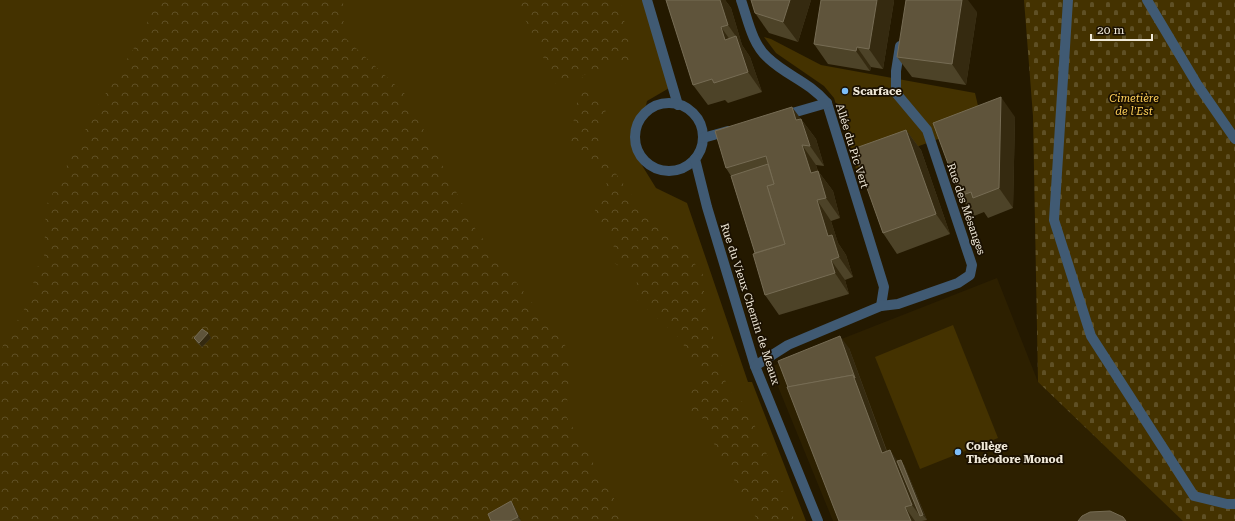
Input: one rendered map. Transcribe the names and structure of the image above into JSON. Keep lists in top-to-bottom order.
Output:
{
  "streets": {
    "street": ["Allée du Pic Vert", "Rue des Mésanges", "Rue du Vieux Chemin de Meaux"]
  },
  "crossings": [
    ["Allée du Pic Vert", "Rue des Mésanges"],
    ["Rue des Mésanges", "Rue du Vieux Chemin de Meaux"]
  ],
  "parks": ["Cimetière de l'Est"],
  "places": ["Scarface", "Collège Théodore Monod"],
  "scale_bar": "20 m"
}
